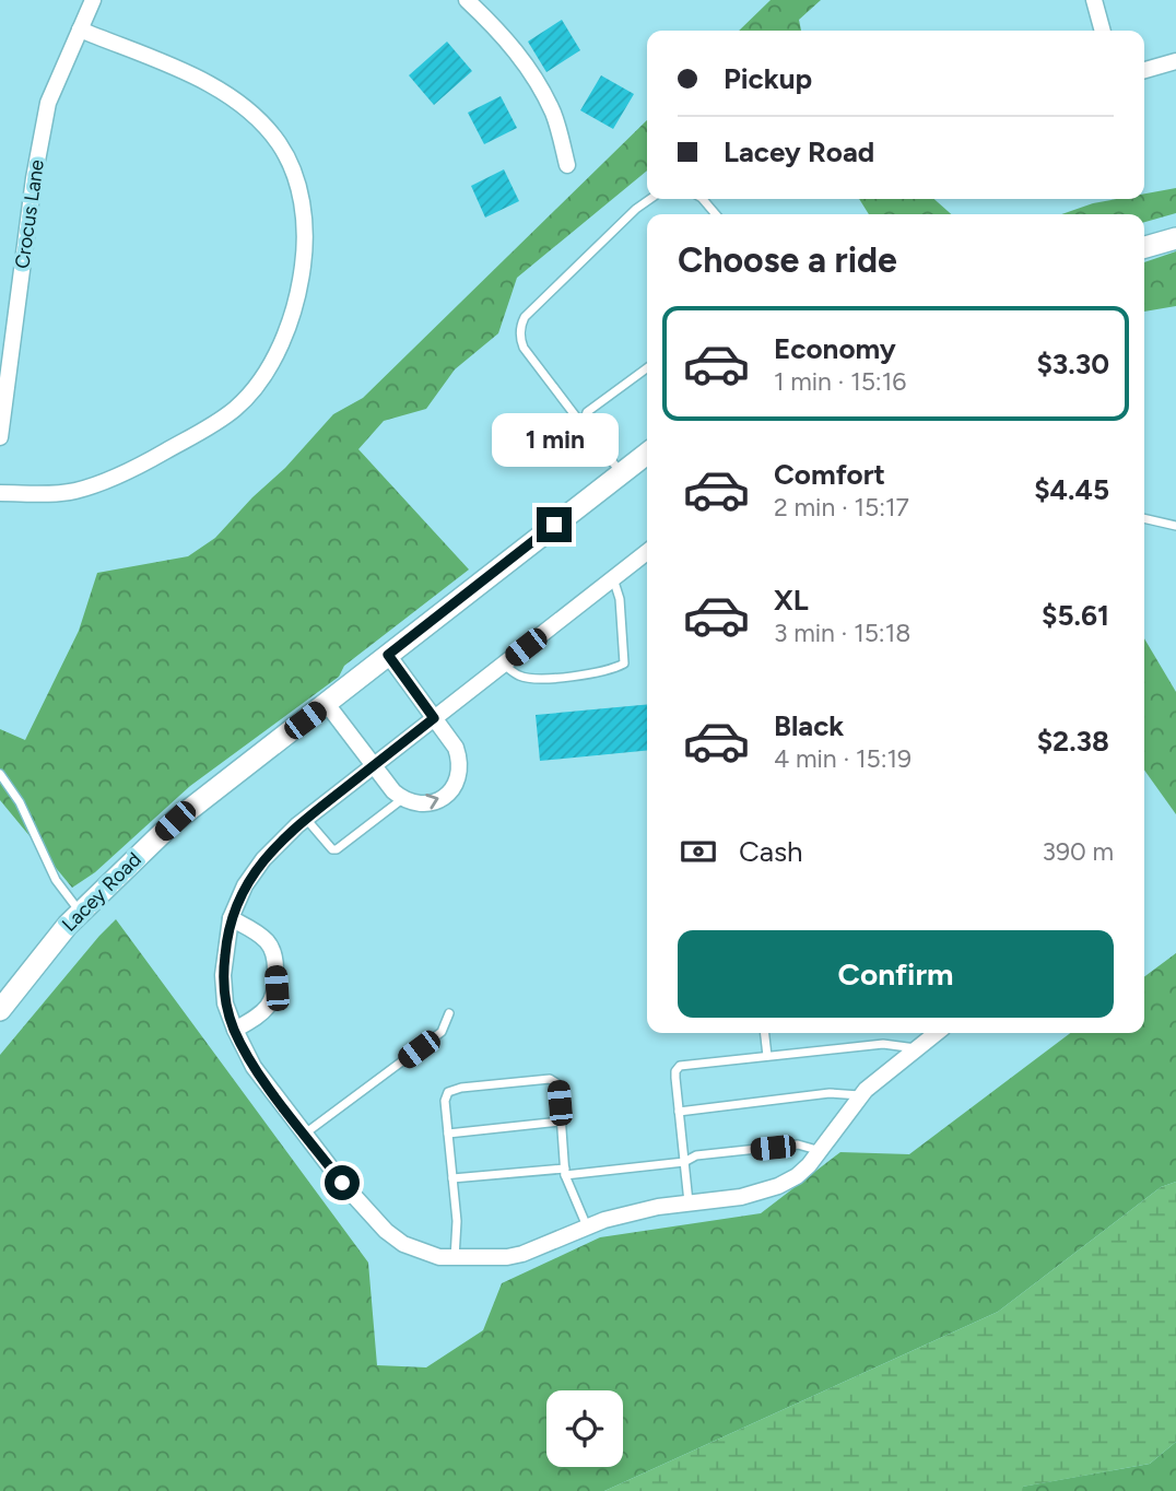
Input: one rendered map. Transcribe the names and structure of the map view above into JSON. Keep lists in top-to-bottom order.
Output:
{
  "streets": {
    "main road": ["Lacey Road"],
    "street": ["Crocus Lane"]
  },
  "page": {
    "banner": ["Pickup", "Lacey Road"],
    "heading": "Choose a ride",
    "list": [
      {
        "name": "Economy",
        "note": "1 min · 15:16",
        "value": "$3.30"
      },
      {
        "name": "Comfort",
        "note": "2 min · 15:17",
        "value": "$4.45"
      },
      {
        "name": "XL",
        "note": "3 min · 15:18",
        "value": "$5.61"
      },
      {
        "name": "Black",
        "note": "4 min · 15:19",
        "value": "$2.38"
      }
    ],
    "bubble": "1 min",
    "pay": ["Cash", "390 m"],
    "buttons": "Confirm"
  }
}
